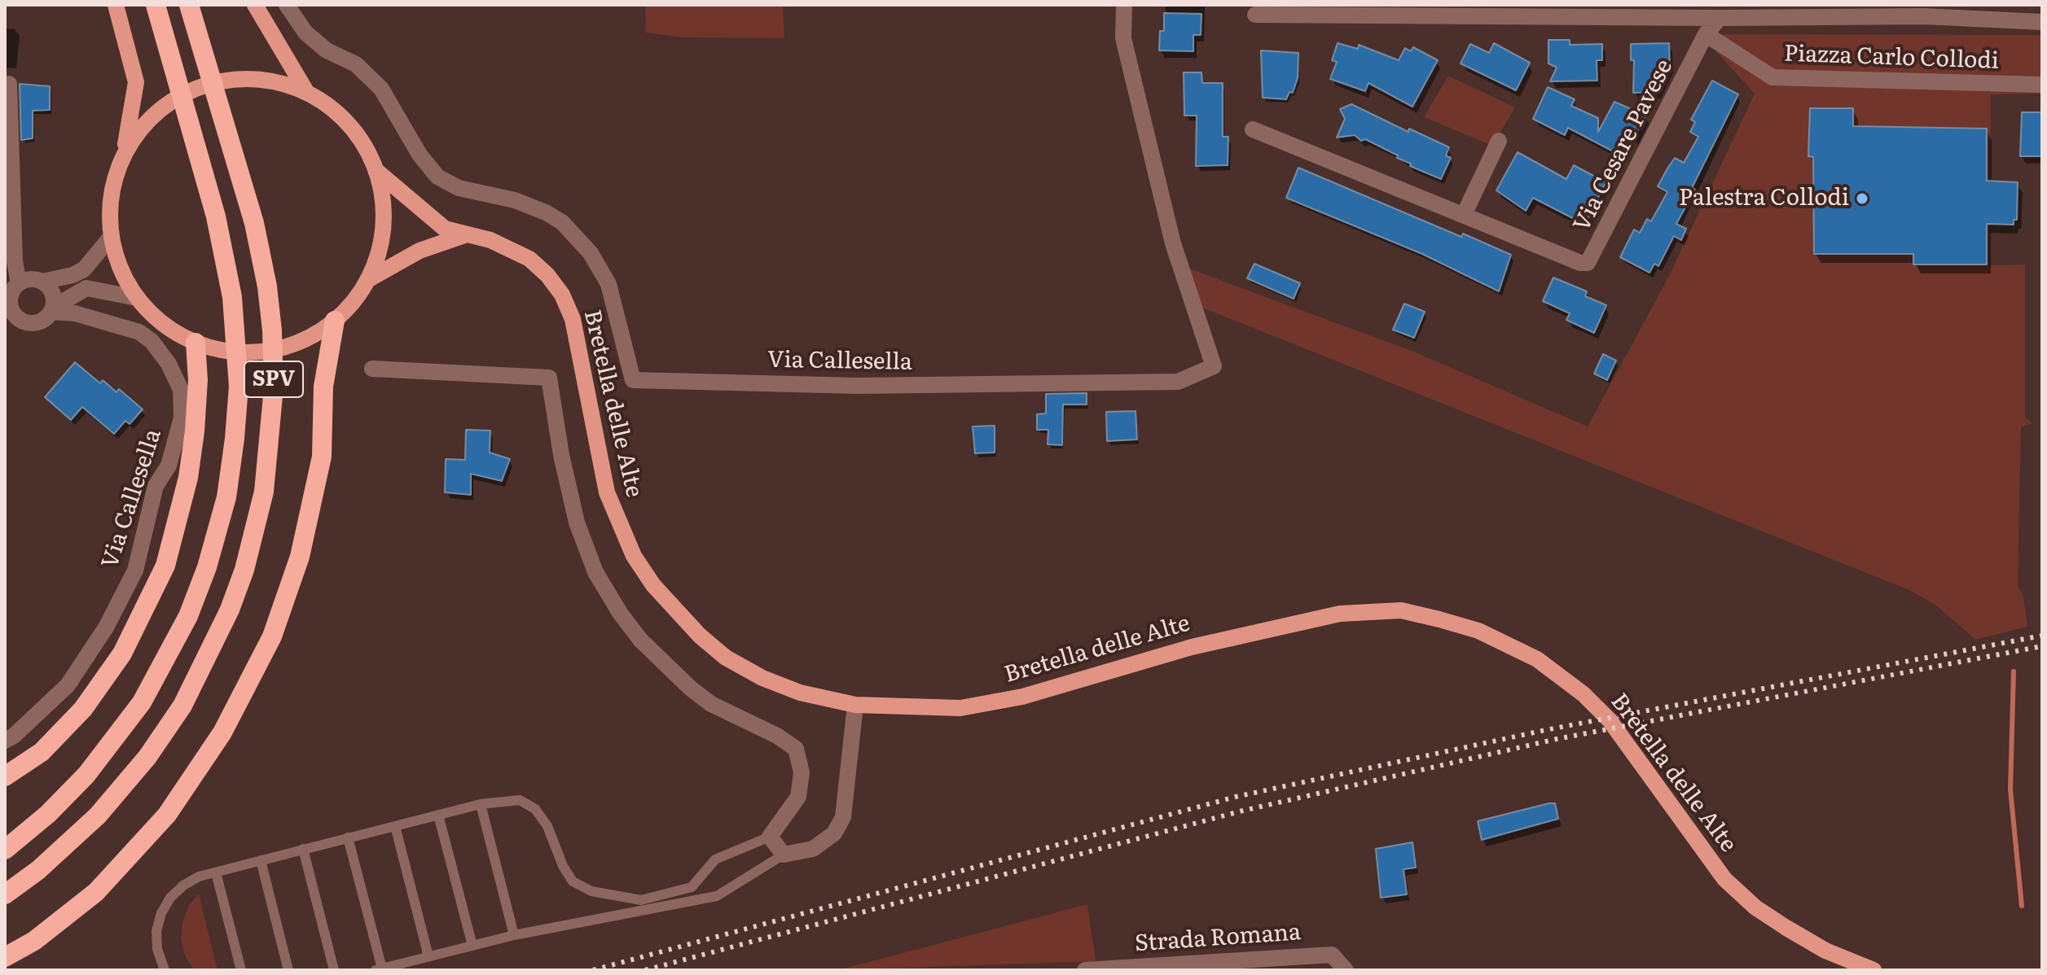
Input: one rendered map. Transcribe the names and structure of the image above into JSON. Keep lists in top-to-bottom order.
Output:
{
  "streets": {
    "highway": ["SPV"],
    "main road": ["Bretella delle Alte"],
    "street": [
      "Piazza Carlo Collodi",
      "Via Cesare Pavese",
      "Via Callesella",
      "Strada Romana"
    ]
  },
  "crossings": [
    ["Piazza Carlo Collodi", "Via Cesare Pavese"]
  ],
  "places": ["Palestra Collodi"]
}
